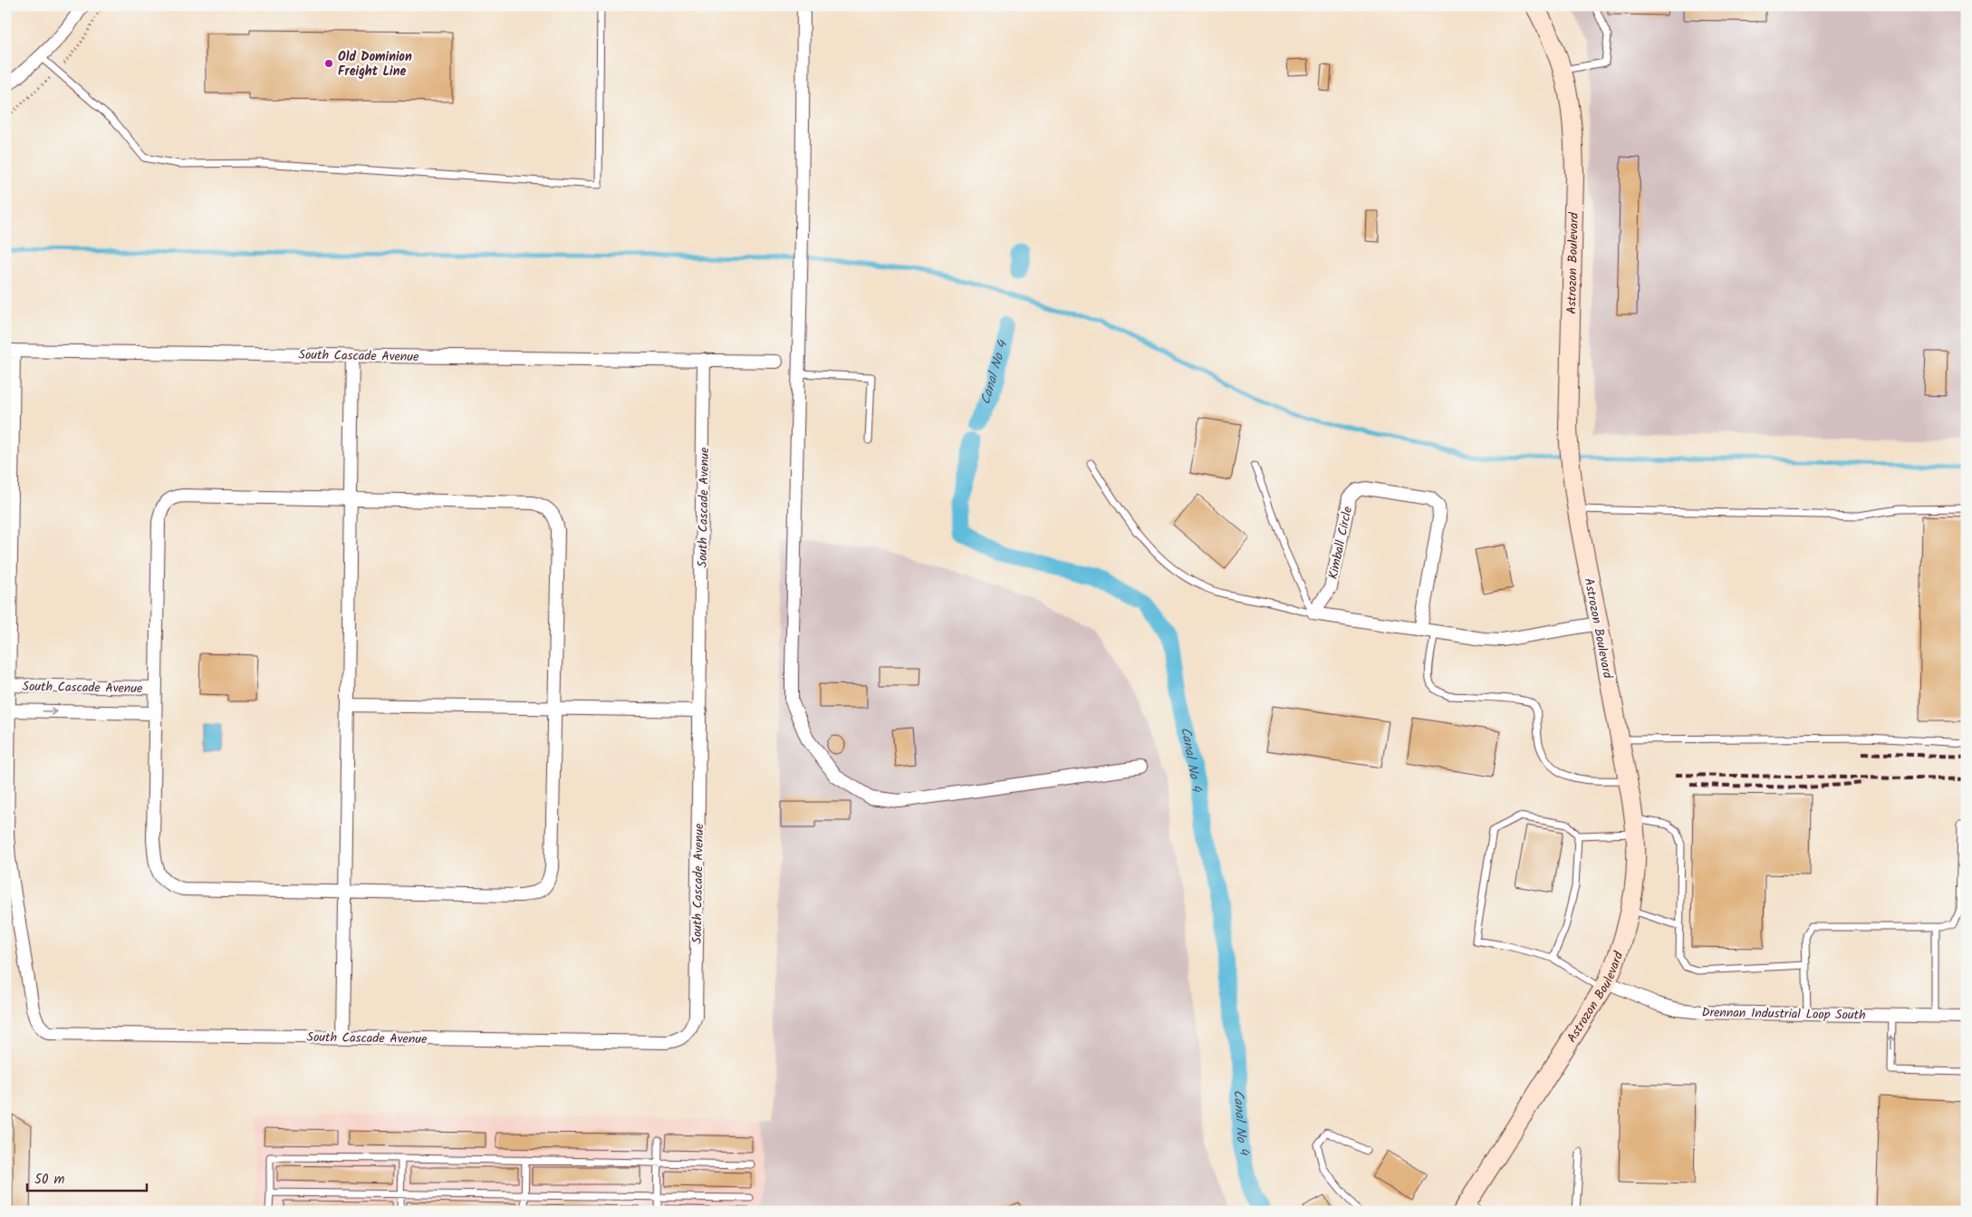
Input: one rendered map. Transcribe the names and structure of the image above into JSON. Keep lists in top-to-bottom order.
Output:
{
  "streets": {
    "main road": ["Astrozon Boulevard"],
    "street": ["South Cascade Avenue", "Kimball Circle", "Drennan Industrial Loop South"]
  },
  "crossings": [
    ["Astrozon Boulevard", "Drennan Industrial Loop South"]
  ],
  "water": ["Canal No 4"],
  "places": ["Old Dominion Freight Line"],
  "scale_bar": "50 m"
}
